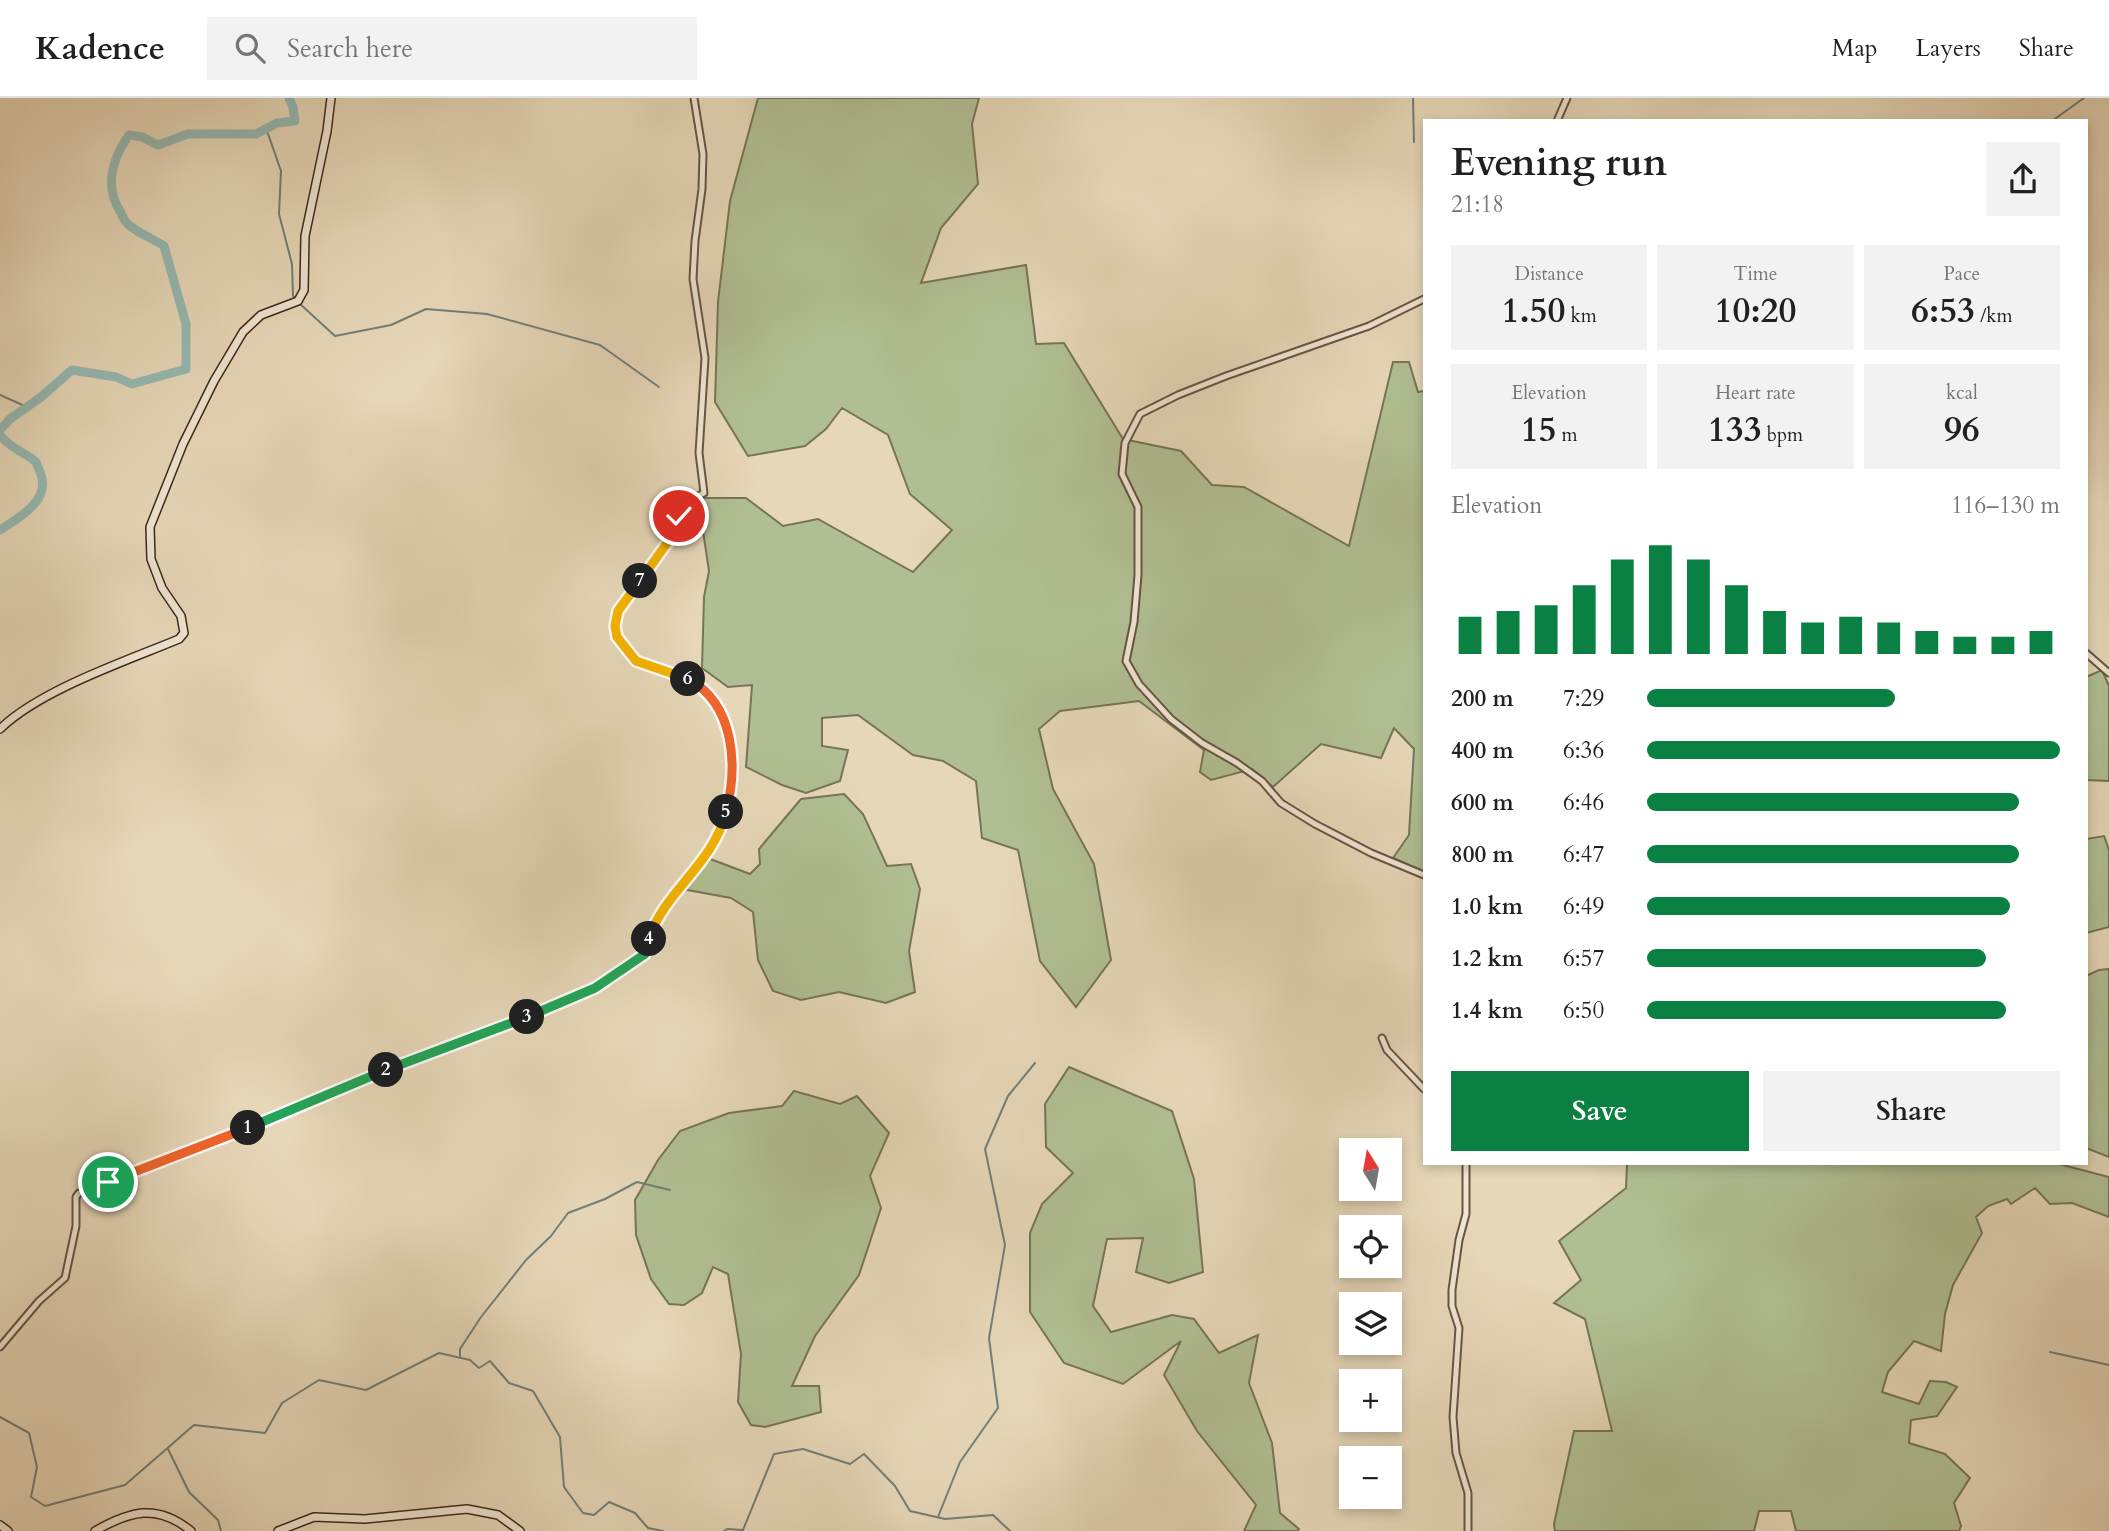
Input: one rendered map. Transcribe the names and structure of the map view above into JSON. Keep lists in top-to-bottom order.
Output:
{
  "north": "top",
  "page": {
    "header": "Kadence",
    "search": "Search here",
    "nav": ["Map", "Layers", "Share"],
    "heading": ["Evening run", "21:18"],
    "stats": [
      ["Distance", "1.50 km"],
      ["Time", "10:20"],
      ["Pace", "6:53 /km"],
      ["Elevation", "15 m"],
      ["Heart rate", "133 bpm"],
      ["kcal", "96"]
    ],
    "chart": ["Elevation", "116–130 m"],
    "pins": [
      "7",
      "6",
      "5",
      "4",
      "3",
      "2",
      "1"
    ],
    "list": [
      {
        "name": "200 m",
        "note": "7:29"
      },
      {
        "name": "400 m",
        "note": "6:36"
      },
      {
        "name": "600 m",
        "note": "6:46"
      },
      {
        "name": "800 m",
        "note": "6:47"
      },
      {
        "name": "1.0 km",
        "note": "6:49"
      },
      {
        "name": "1.2 km",
        "note": "6:57"
      },
      {
        "name": "1.4 km",
        "note": "6:50"
      }
    ],
    "buttons": ["Save", "Share"],
    "map_buttons": ["+", "−"]
  }
}
